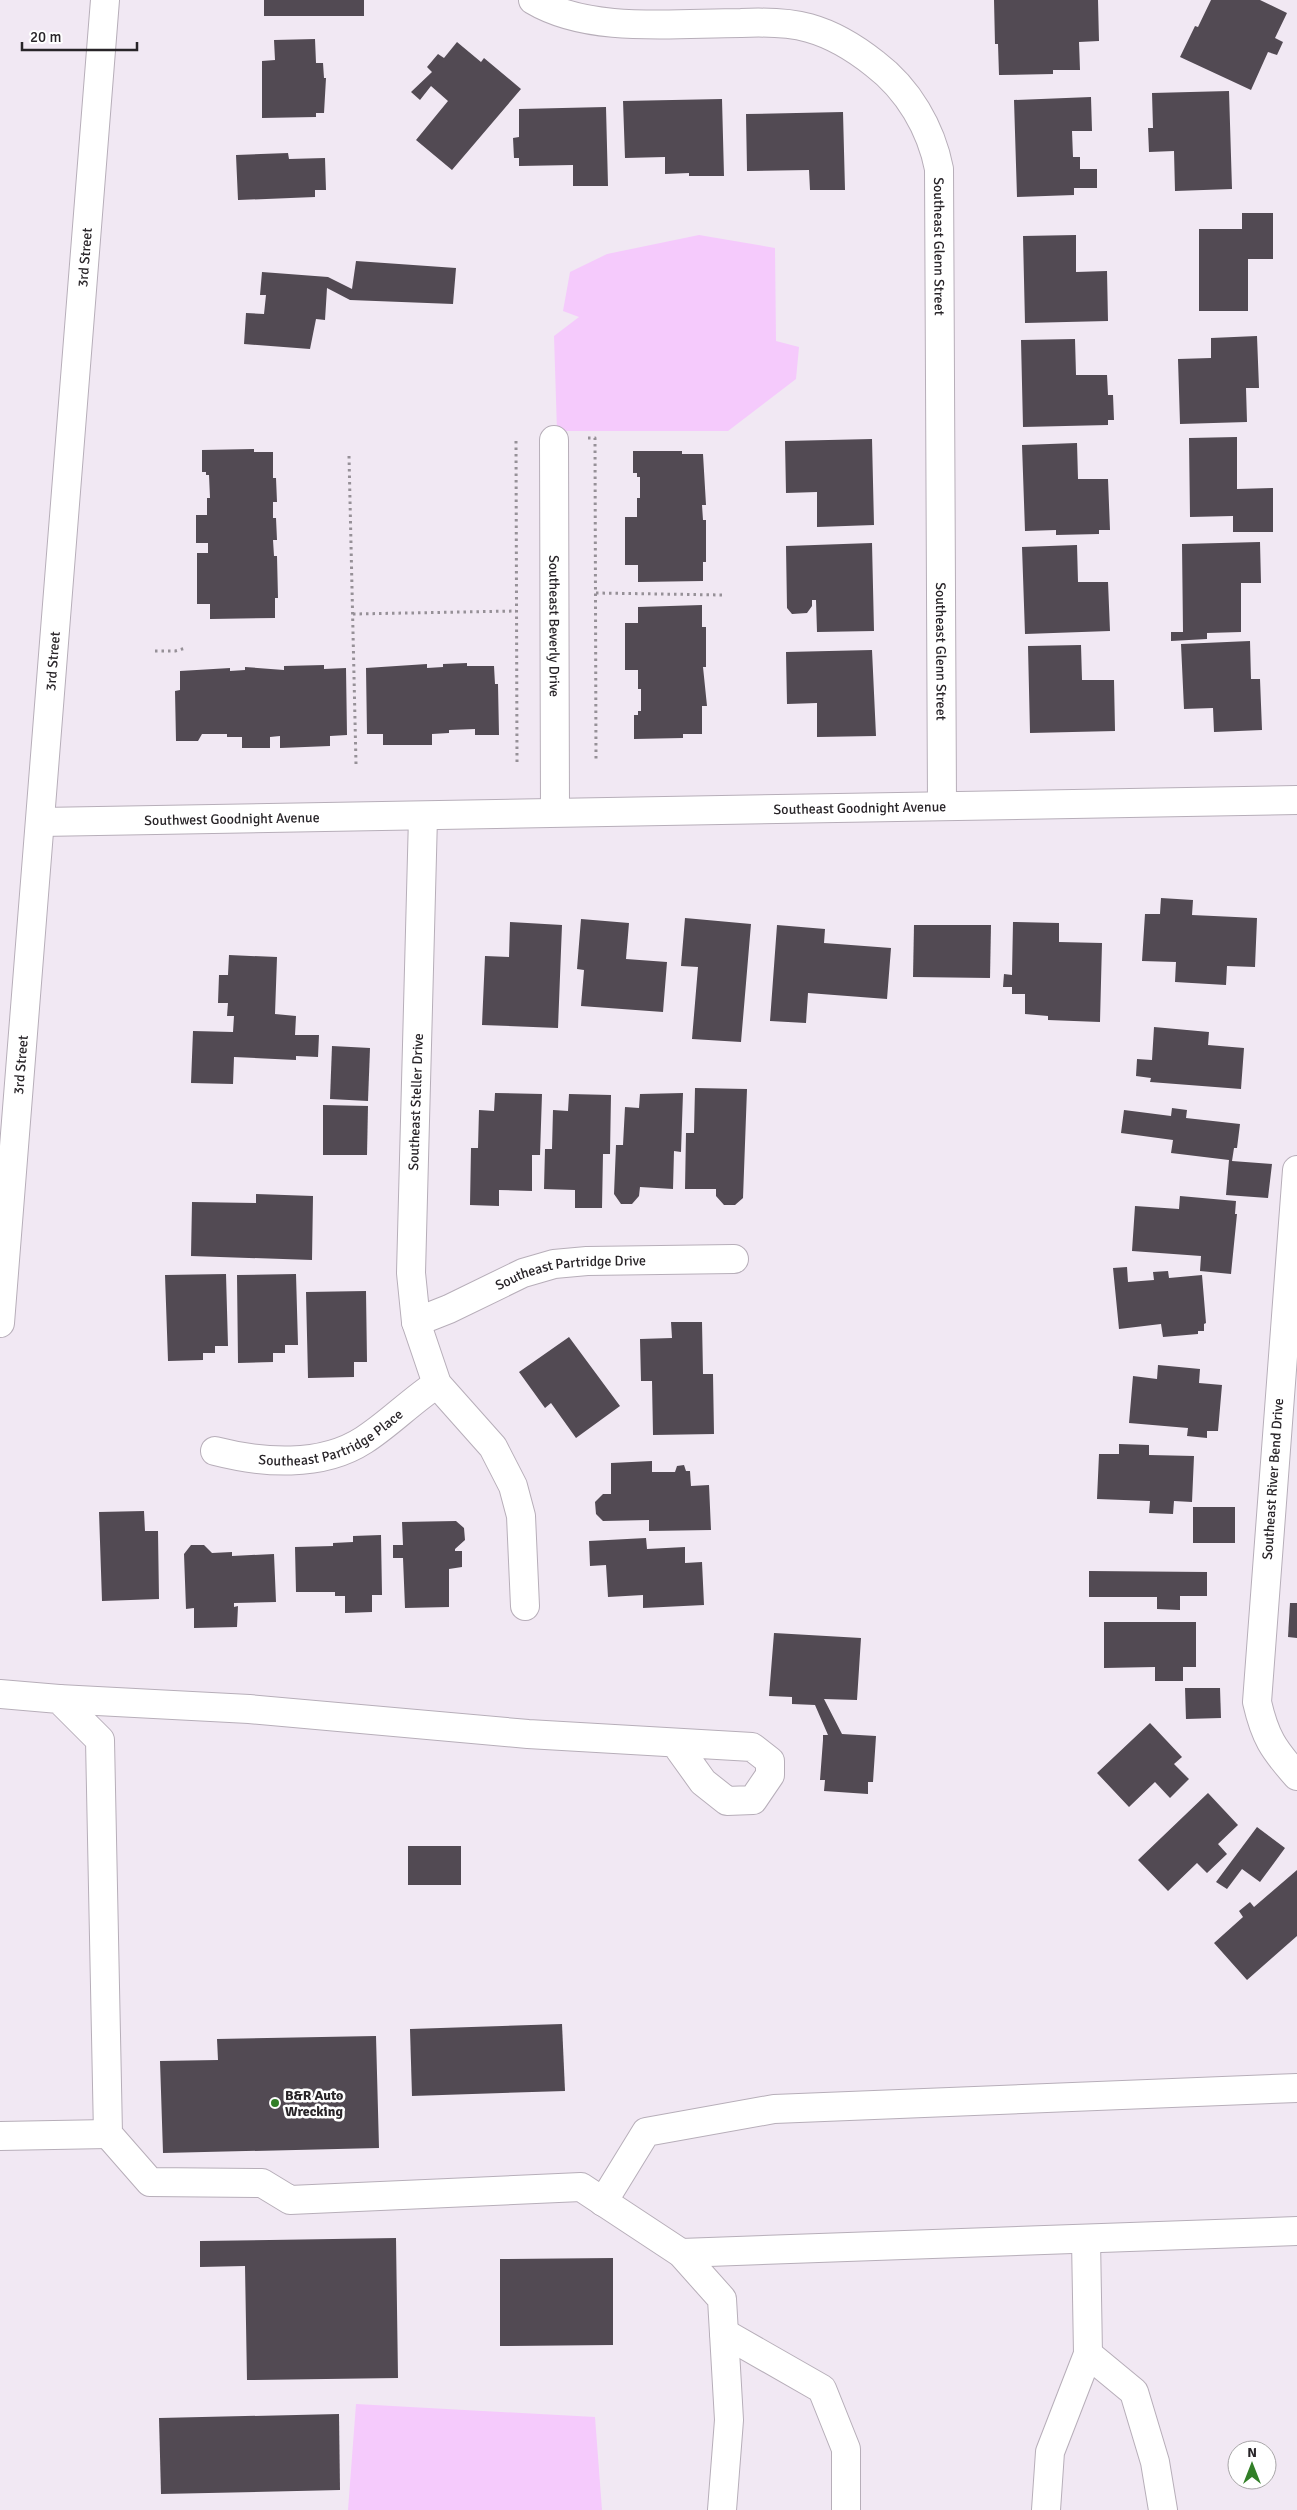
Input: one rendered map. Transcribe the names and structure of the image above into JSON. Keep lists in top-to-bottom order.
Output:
{
  "streets": {
    "main road": [
      "Southeast Glenn Street",
      "3rd Street",
      "Southeast Beverly Drive",
      "Southeast Goodnight Avenue",
      "Southwest Goodnight Avenue",
      "Southeast Steller Drive",
      "Southeast Partridge Drive",
      "Southeast Partridge Place",
      "Southeast River Bend Drive"
    ]
  },
  "crossings": [
    ["Southeast Glenn Street", "Southeast Goodnight Avenue"],
    ["3rd Street", "Southwest Goodnight Avenue"],
    ["Southeast Beverly Drive", "Southeast Goodnight Avenue"],
    ["Southeast Goodnight Avenue", "Southwest Goodnight Avenue"],
    ["Southeast Goodnight Avenue", "Southeast Steller Drive"],
    ["Southwest Goodnight Avenue", "Southeast Steller Drive"],
    ["Southeast Steller Drive", "Southeast Partridge Drive"],
    ["Southeast Steller Drive", "Southeast Partridge Place"]
  ],
  "places": ["B&R Auto Wrecking"],
  "scale_bar": "20 m",
  "north": "top"
}
